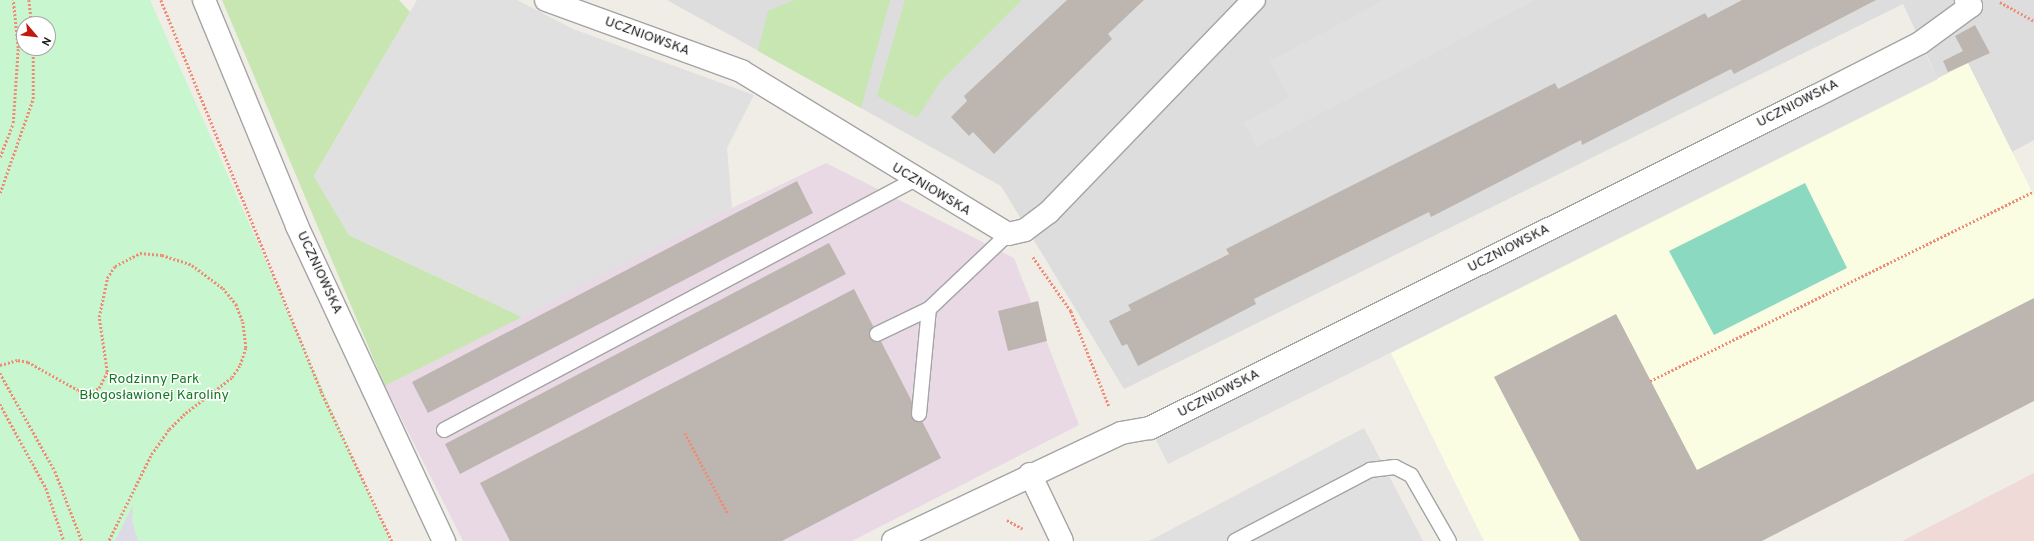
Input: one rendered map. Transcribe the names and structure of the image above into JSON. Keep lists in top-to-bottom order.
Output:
{
  "streets": {
    "street": ["UCZNIOWSKA"]
  },
  "parks": ["Rodzinny Park Błogosławionej Karoliny"],
  "north": "bottom right"
}
